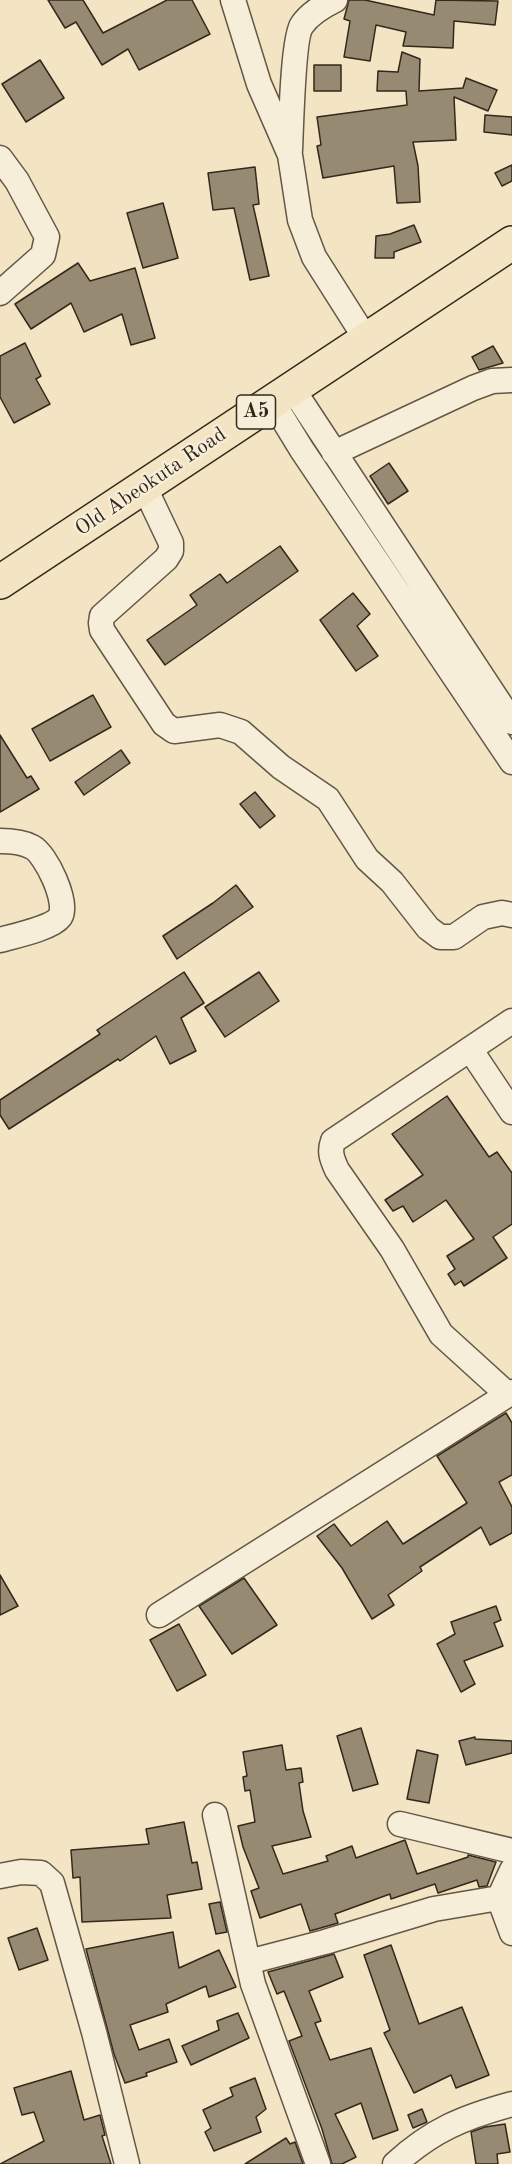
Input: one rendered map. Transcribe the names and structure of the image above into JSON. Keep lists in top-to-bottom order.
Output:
{
  "streets": {
    "highway": ["A5", "Old Abeokuta Road"]
  }
}
